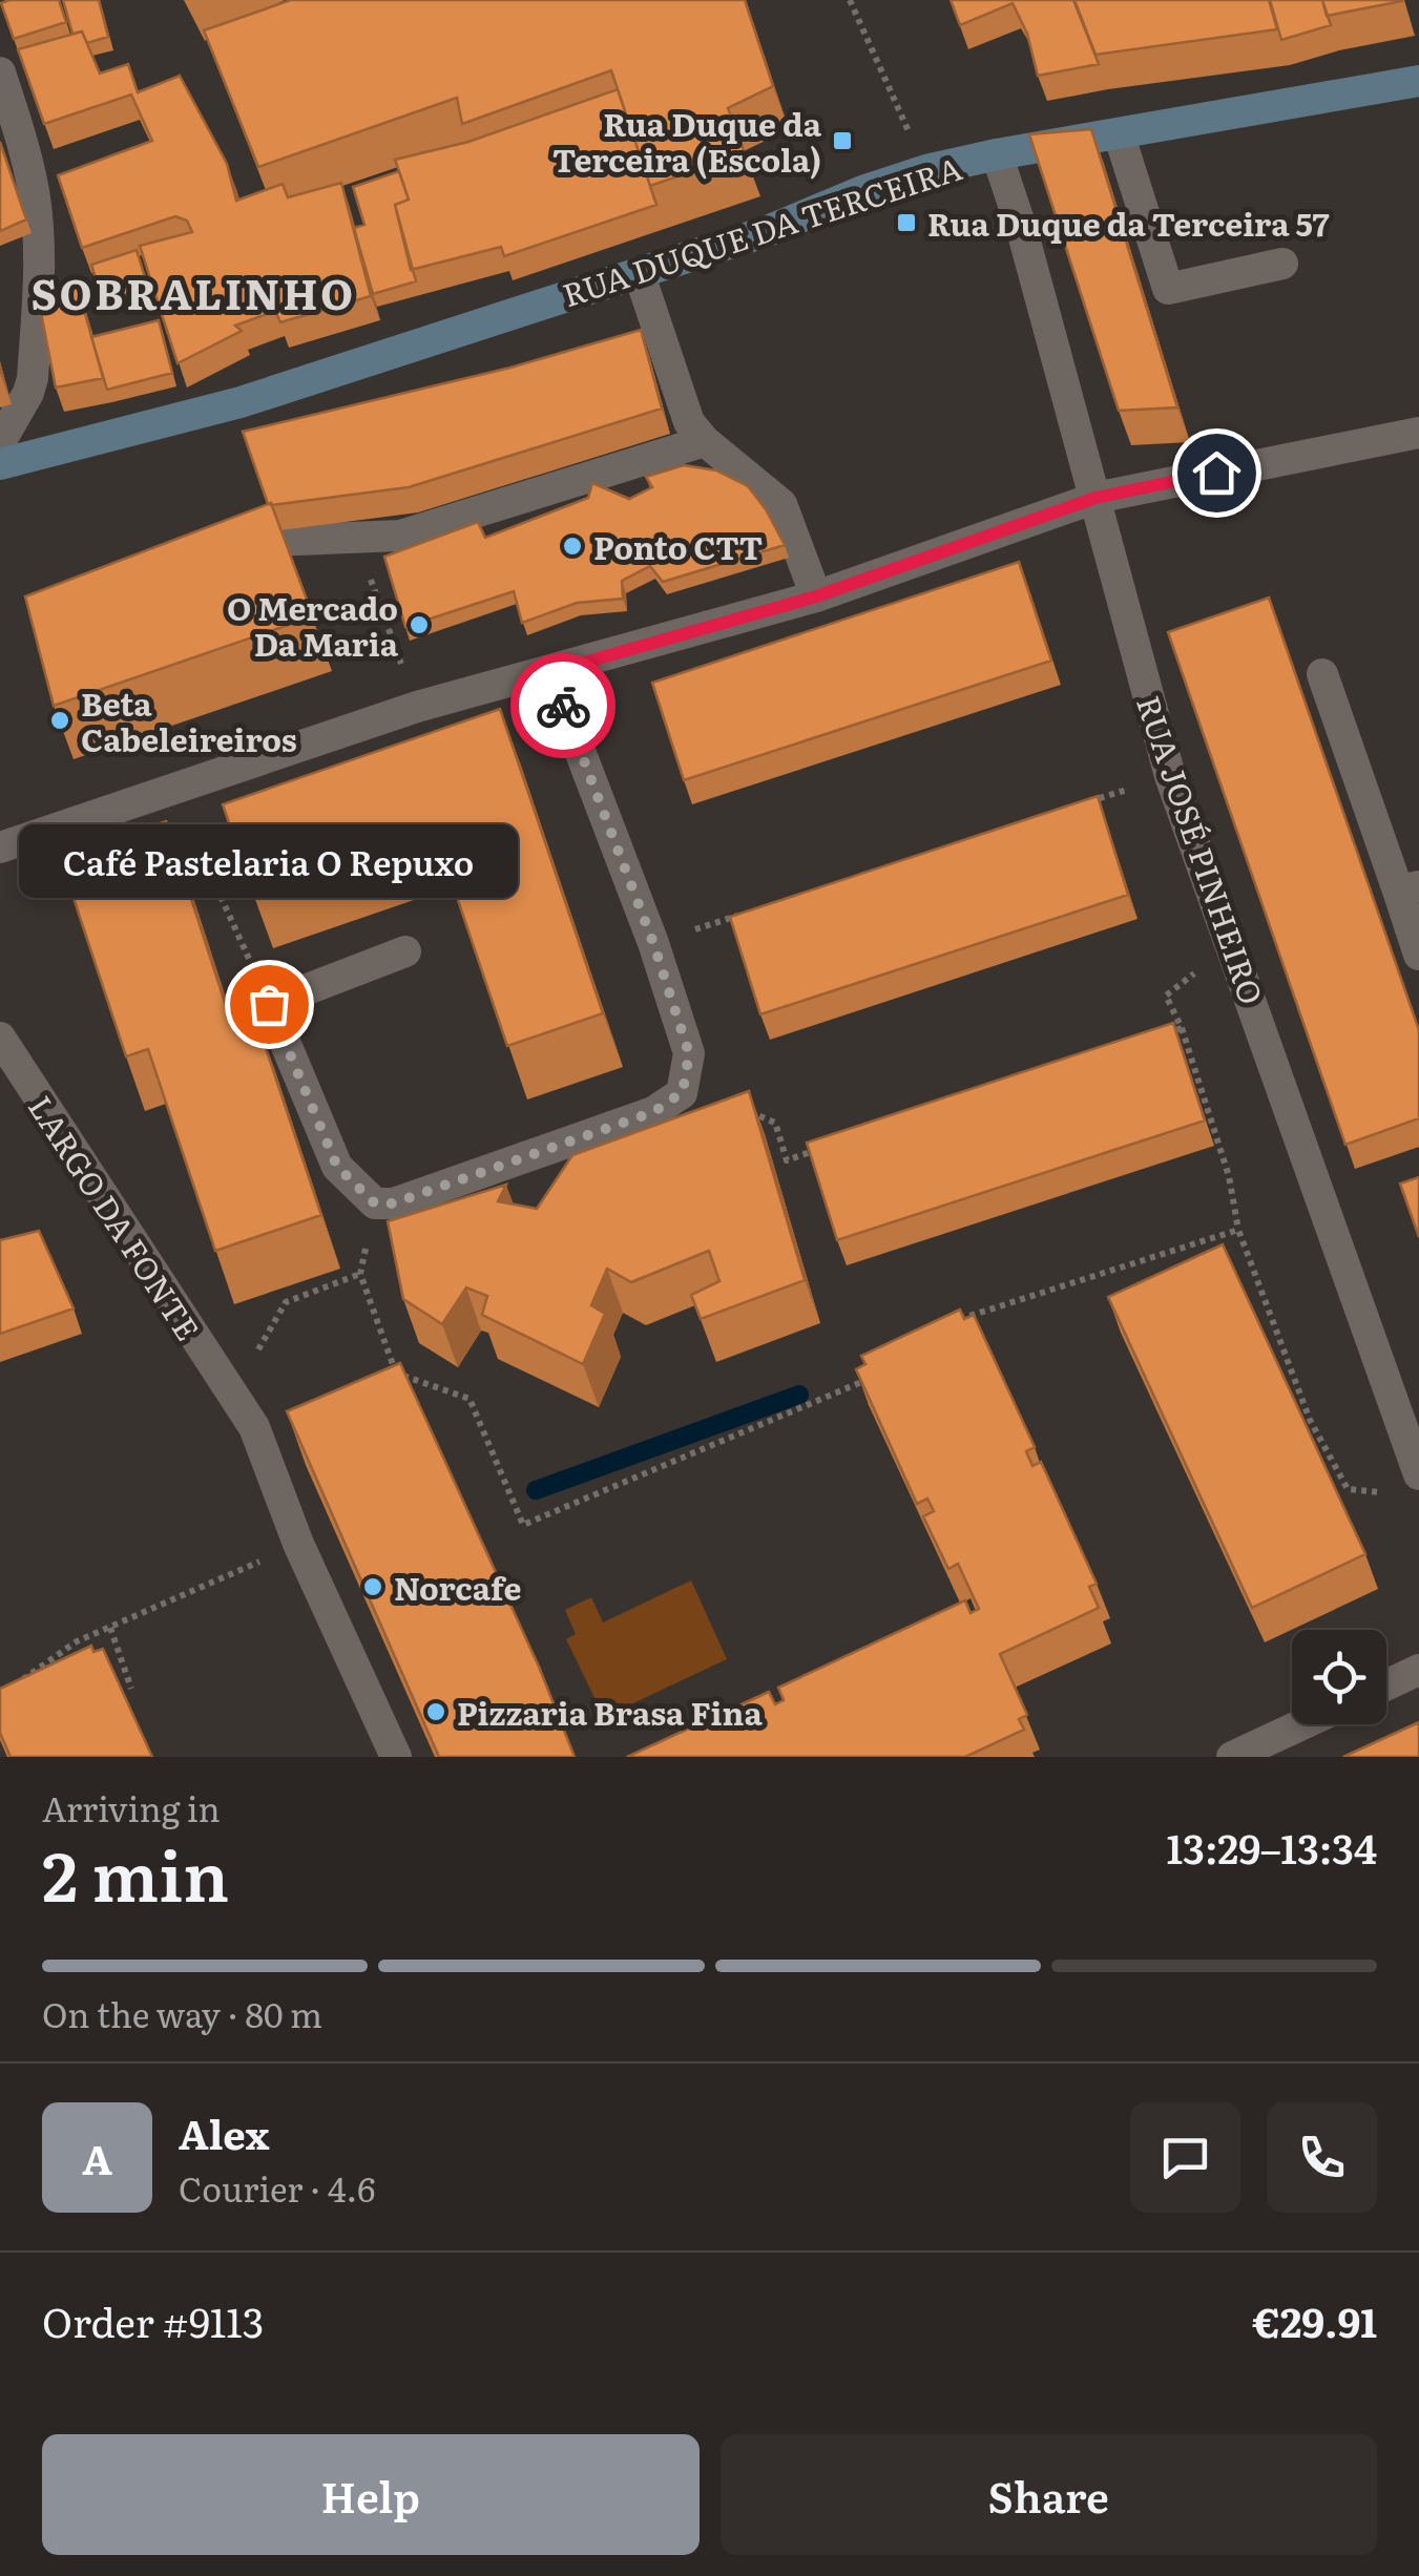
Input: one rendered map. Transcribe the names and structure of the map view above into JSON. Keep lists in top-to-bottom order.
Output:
{
  "streets": {
    "street": ["RUA DUQUE DA TERCEIRA", "RUA JOSÉ PINHEIRO", "LARGO DA FONTE"]
  },
  "crossings": [
    ["RUA DUQUE DA TERCEIRA", "RUA JOSÉ PINHEIRO"]
  ],
  "districts": ["SOBRALINHO"],
  "places": {
    "transit": ["Rua Duque da Terceira (Escola)", "Rua Duque da Terceira 57"],
    "other": [
      "Ponto CTT",
      "O Mercado Da Maria",
      "Beta Cabeleireiros",
      "Café Pastelaria O Repuxo",
      "Norcafe",
      "Pizzaria Brasa Fina"
    ]
  },
  "page": {
    "bubble": "Café Pastelaria O Repuxo",
    "heading": ["2 min", "Arriving in", "13:29–13:34"],
    "panel": [
      "Alex",
      "Courier · 4.6",
      "Order #9113",
      "€29.91"
    ],
    "bar": "On the way · 80 m",
    "round": "A",
    "buttons": ["Help", "Share"]
  }
}
